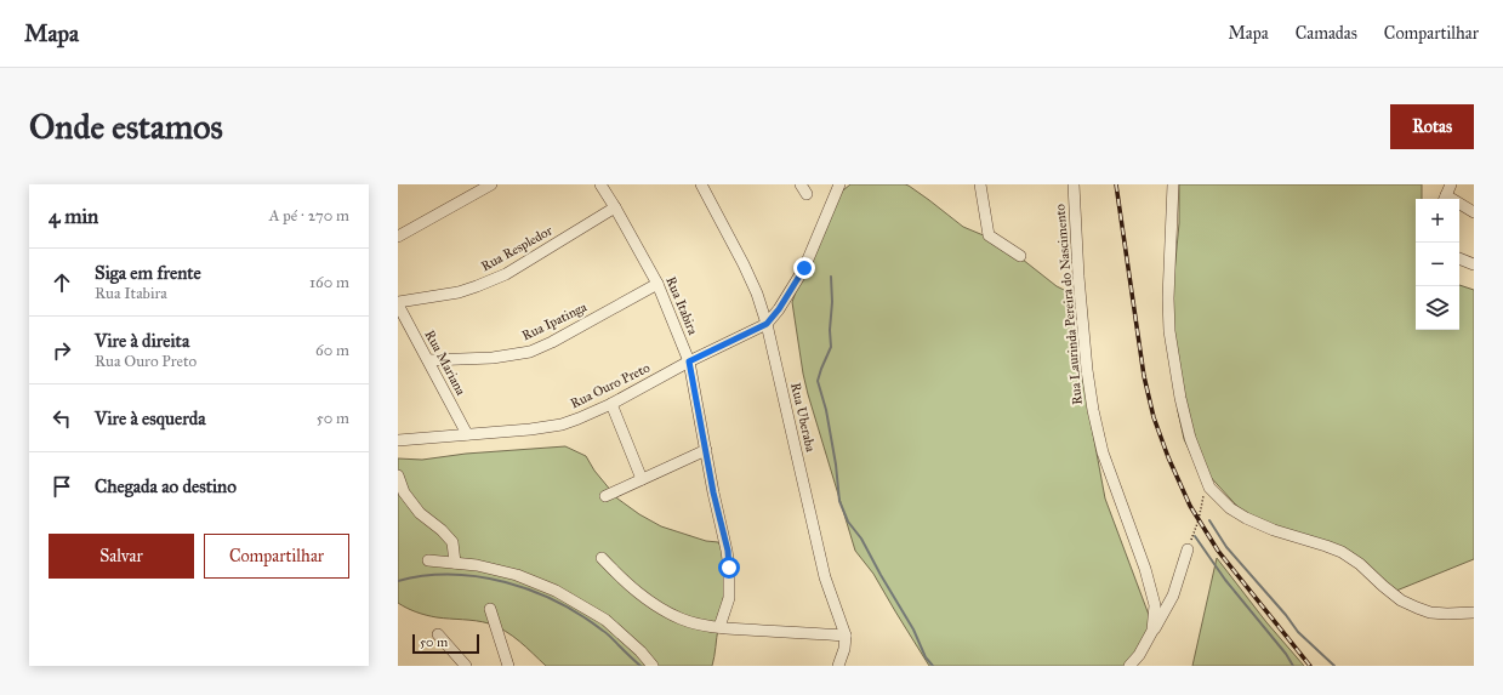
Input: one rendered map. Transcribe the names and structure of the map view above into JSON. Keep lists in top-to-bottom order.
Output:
{
  "streets": {
    "street": [
      "Rua Respledor",
      "Rua Laurinda Pereira do Nascimento",
      "Rua Itabira",
      "Rua Ipatinga",
      "Rua Mariana",
      "Rua Ouro Preto",
      "Rua Uberaba"
    ]
  },
  "crossings": [
    ["Rua Respledor", "Rua Itabira"],
    ["Rua Respledor", "Rua Mariana"],
    ["Rua Itabira", "Rua Ipatinga"],
    ["Rua Itabira", "Rua Ouro Preto"],
    ["Rua Ipatinga", "Rua Mariana"],
    ["Rua Mariana", "Rua Ouro Preto"],
    ["Rua Ouro Preto", "Rua Uberaba"]
  ],
  "scale_bar": "50 m",
  "page": {
    "header": "Mapa",
    "nav": ["Mapa", "Camadas", "Compartilhar"],
    "buttons": [
      "Rotas",
      ["Salvar", "Compartilhar"]
    ],
    "title": "Onde estamos",
    "heading": ["4 min", "A pé · 270 m"],
    "map_buttons": ["+", "−"],
    "list": [
      ["Siga em frente", "Rua Itabira", "160 m"],
      ["Vire à direita", "Rua Ouro Preto", "60 m"],
      ["Vire à esquerda", "50 m"],
      "Chegada ao destino"
    ],
    "scale": "50 m"
  }
}
